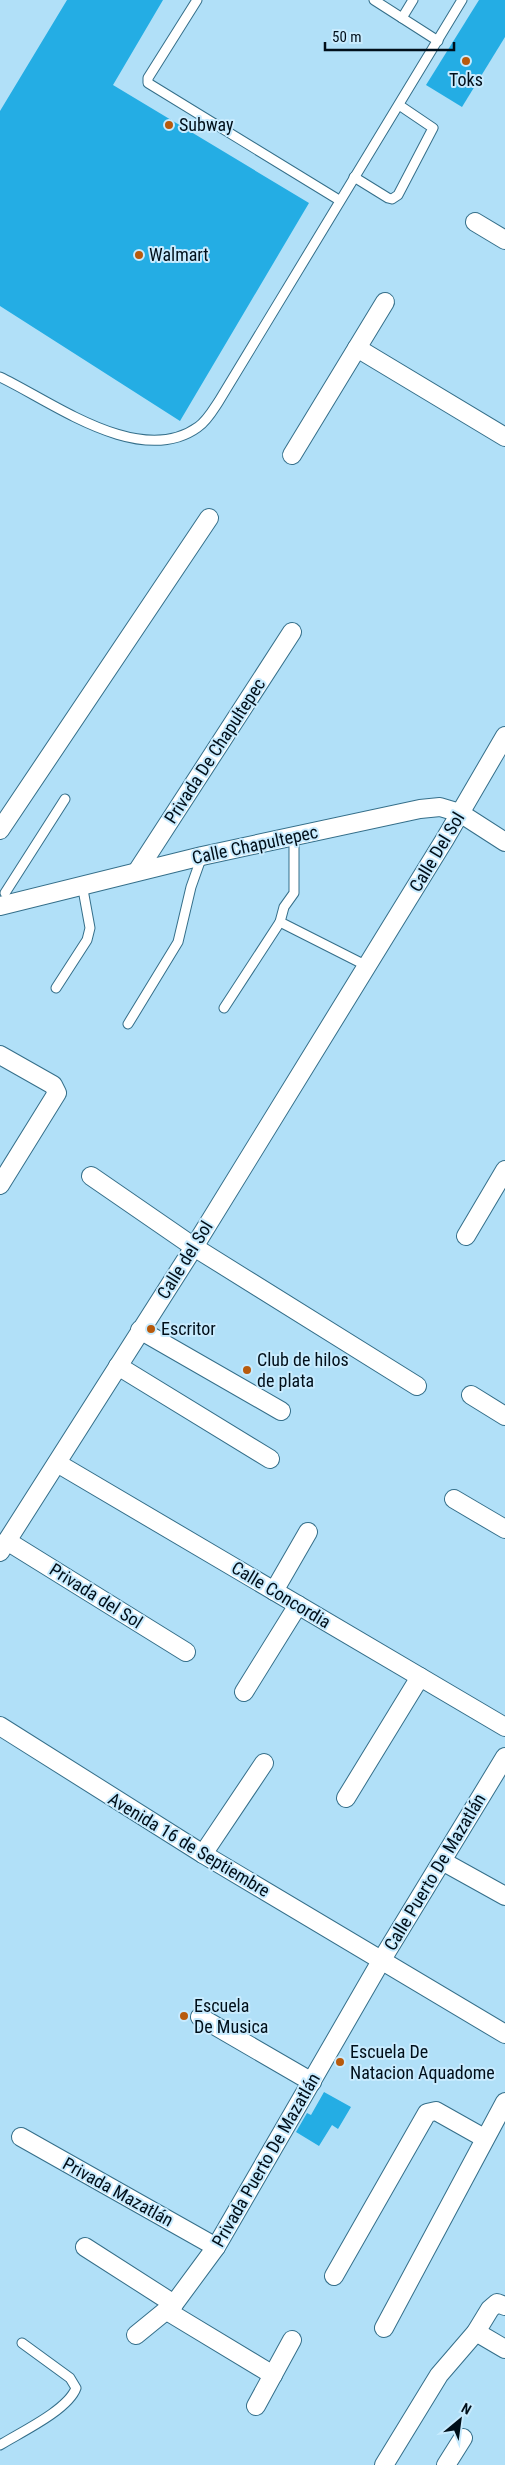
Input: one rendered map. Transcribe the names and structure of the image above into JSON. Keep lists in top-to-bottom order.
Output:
{
  "streets": {
    "street": [
      "Privada De Chapultepec",
      "Calle Chapultepec",
      "Calle Del Sol",
      "Calle del Sol",
      "Calle Concordia",
      "Privada del Sol",
      "Avenida 16 de Septiembre",
      "Calle Puerto De Mazatlán",
      "Privada Puerto De Mazatlán",
      "Privada Mazatlán"
    ]
  },
  "crossings": [
    ["Privada De Chapultepec", "Calle Chapultepec"],
    ["Calle Chapultepec", "Calle Del Sol"],
    ["Calle Del Sol", "Calle del Sol"],
    ["Calle del Sol", "Calle Concordia"],
    ["Calle del Sol", "Privada del Sol"],
    ["Avenida 16 de Septiembre", "Calle Puerto De Mazatlán"],
    ["Avenida 16 de Septiembre", "Privada Puerto De Mazatlán"],
    ["Calle Puerto De Mazatlán", "Privada Puerto De Mazatlán"],
    ["Privada Puerto De Mazatlán", "Privada Mazatlán"]
  ],
  "places": [
    "Toks",
    "Subway",
    "Walmart",
    "Escritor",
    "Club de hilos de plata",
    "Escuela De Musica",
    "Escuela De Natacion Aquadome"
  ],
  "scale_bar": "50 m",
  "north": "top right"
}
